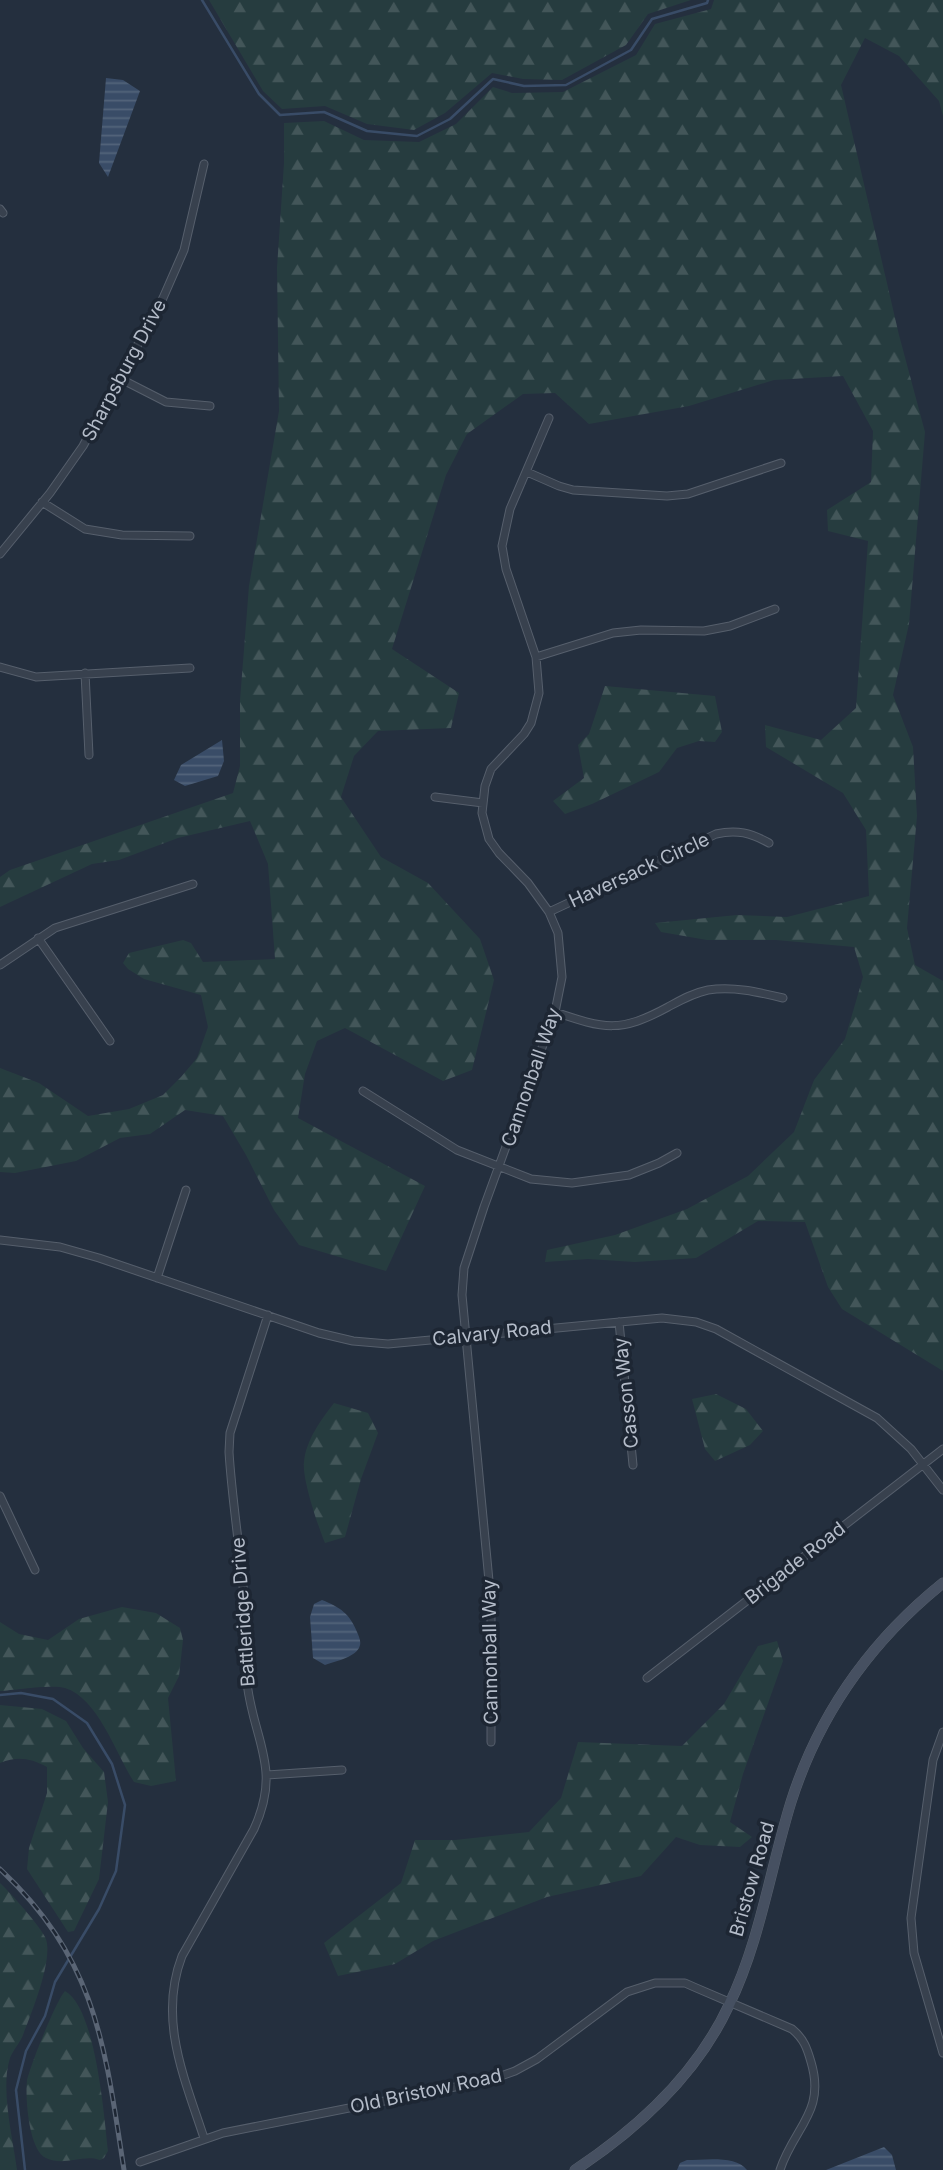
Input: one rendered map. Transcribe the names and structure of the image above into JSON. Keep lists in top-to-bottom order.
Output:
{
  "streets": {
    "main road": ["Bristow Road"],
    "street": [
      "Sharpsburg Drive",
      "Haversack Circle",
      "Cannonball Way",
      "Calvary Road",
      "Casson Way",
      "Brigade Road",
      "Battleridge Drive",
      "Old Bristow Road"
    ]
  },
  "crossings": [
    ["Haversack Circle", "Cannonball Way"],
    ["Cannonball Way", "Calvary Road"],
    ["Calvary Road", "Casson Way"],
    ["Calvary Road", "Brigade Road"],
    ["Calvary Road", "Battleridge Drive"],
    ["Battleridge Drive", "Old Bristow Road"],
    ["Bristow Road", "Old Bristow Road"]
  ]
}
